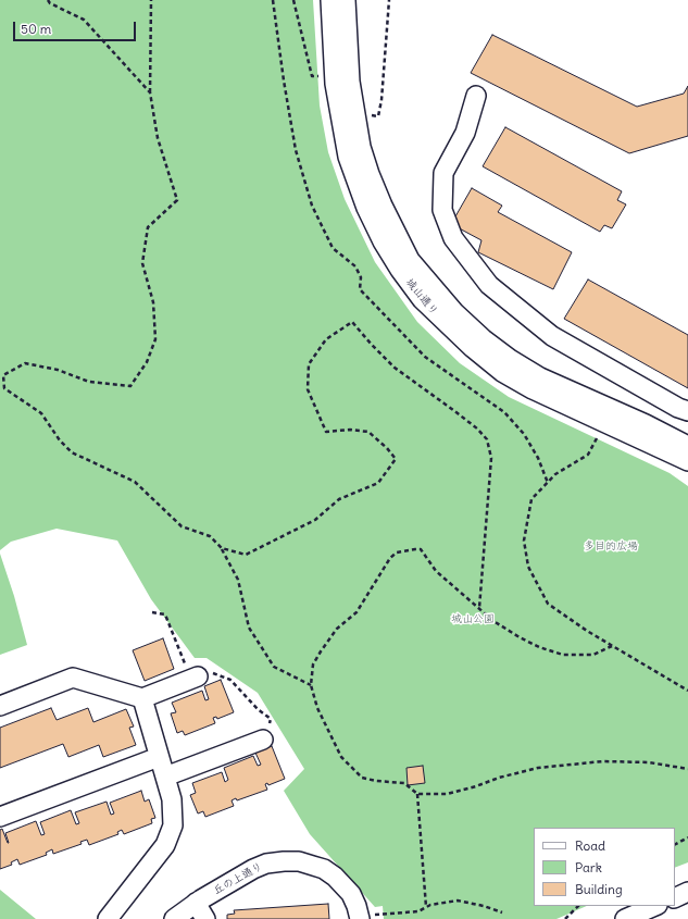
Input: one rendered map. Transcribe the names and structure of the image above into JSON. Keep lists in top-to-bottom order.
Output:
{
  "streets": {
    "street": ["城山通り", "丘の上通り"]
  },
  "parks": ["多目的広場", "城山公園"],
  "legend": ["Road", "Park", "Building"],
  "scale_bar": "50 m"
}
